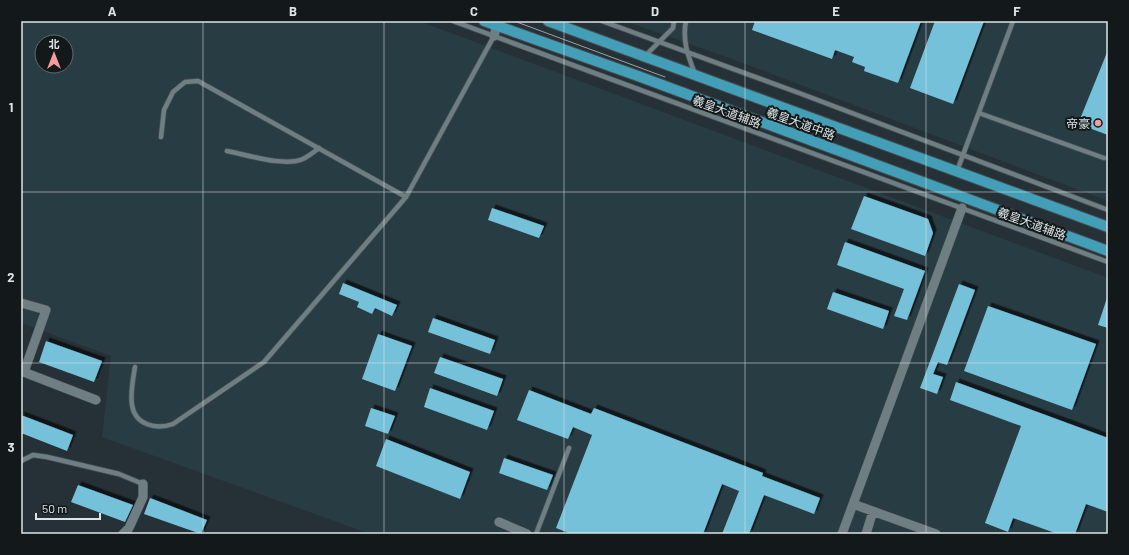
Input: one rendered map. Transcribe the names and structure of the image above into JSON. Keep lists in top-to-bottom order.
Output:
{
  "streets": {
    "main road": ["羲皇大道中路"],
    "lane": ["羲皇大道辅路"]
  },
  "places": ["帝豪"],
  "scale_bar": "50 m",
  "north": "top",
  "grid": {
    "columns": [
      "A",
      "B",
      "C",
      "D",
      "E",
      "F"
    ],
    "rows": ["1", "2", "3"]
  }
}
